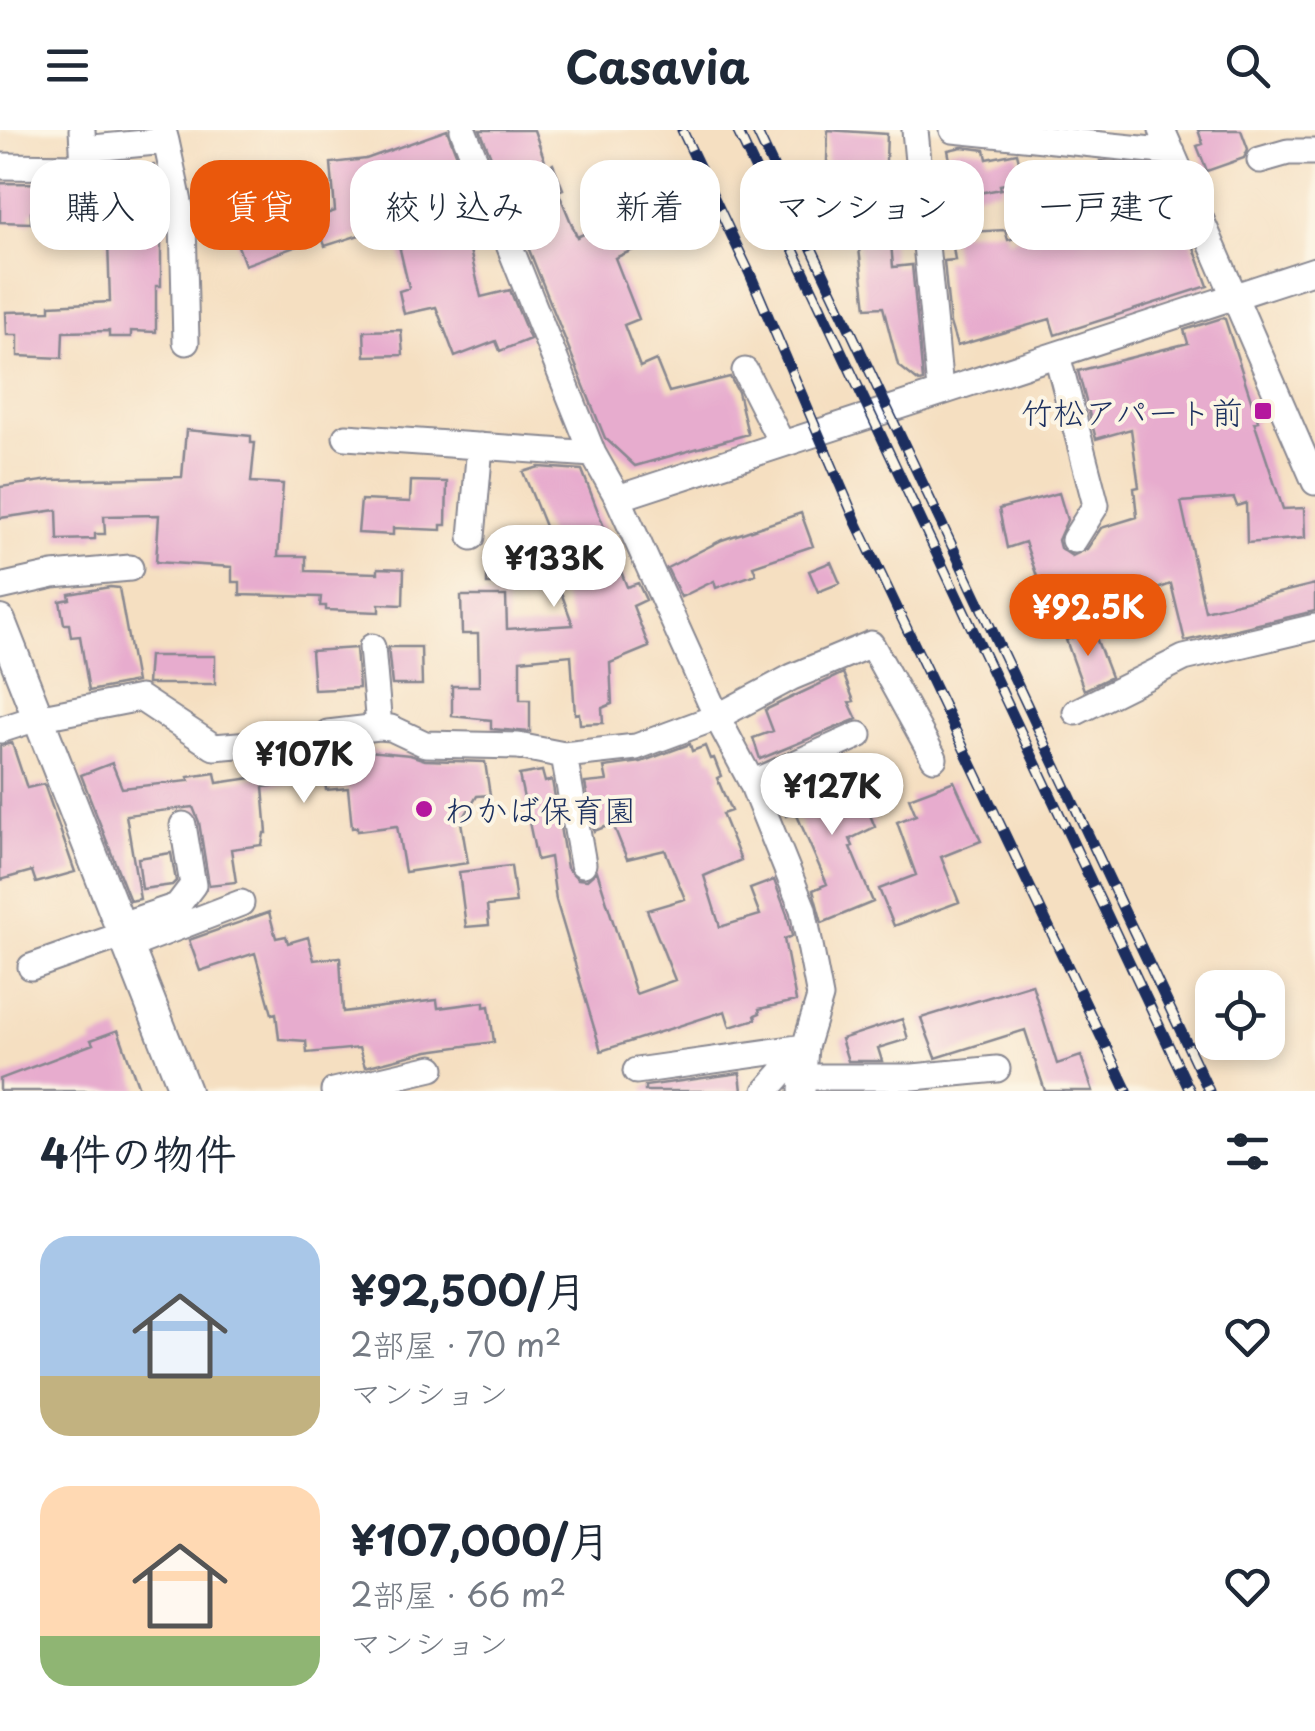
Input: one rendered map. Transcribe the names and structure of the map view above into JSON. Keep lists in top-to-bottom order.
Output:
{
  "places": {
    "transit": ["竹松アパート前"],
    "other": ["わかば保育園"]
  },
  "page": {
    "header": "Casavia",
    "chip": [
      "購入",
      "賃貸",
      "絞り込み",
      "新着",
      "マンション",
      "一戸建て"
    ],
    "price": [
      "¥133K",
      "¥92.5K",
      "¥107K",
      "¥127K"
    ],
    "heading": "4件の物件",
    "list": [
      {
        "name": "¥92,500/月",
        "note": "2部屋 · 70 m² · マンション"
      },
      {
        "name": "¥107,000/月",
        "note": "2部屋 · 66 m² · マンション"
      }
    ]
  }
}
